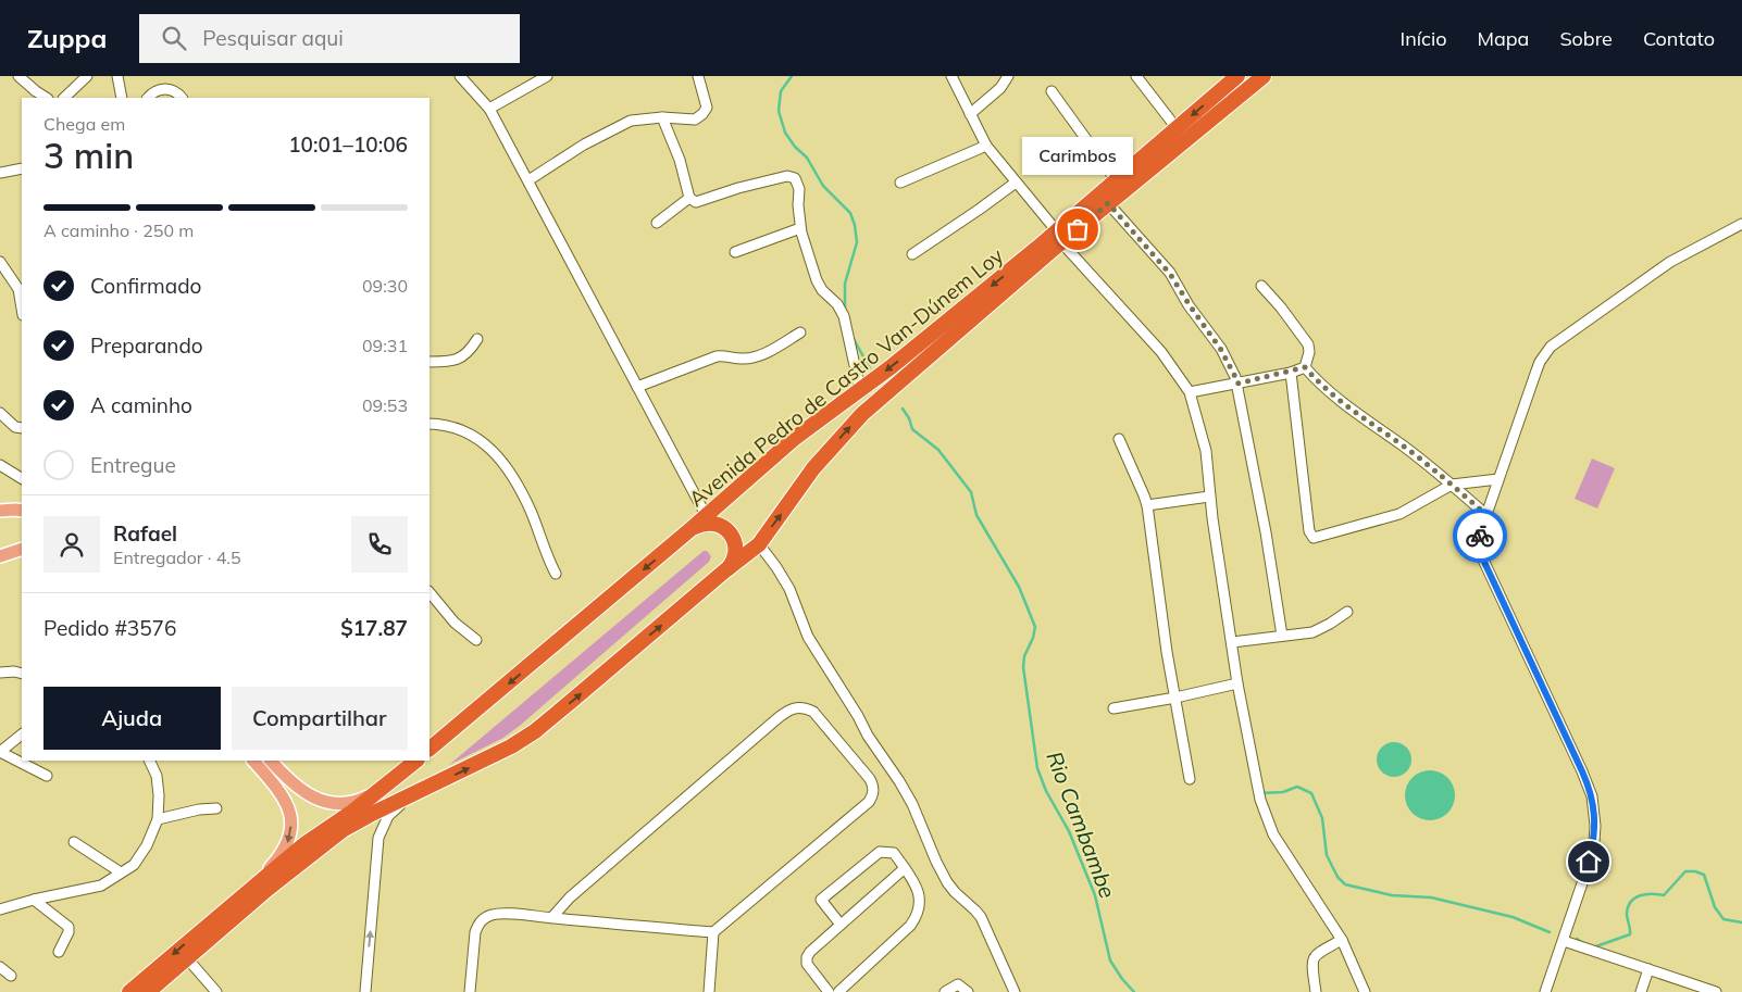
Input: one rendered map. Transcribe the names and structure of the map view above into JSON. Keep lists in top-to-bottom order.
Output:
{
  "streets": {
    "highway": ["Avenida Pedro de Castro Van-Dúnem Loy"]
  },
  "water": ["Rio Cambambe"],
  "places": ["Carimbos"],
  "page": {
    "header": "Zuppa",
    "search": "Pesquisar aqui",
    "nav": [
      "Início",
      "Mapa",
      "Sobre",
      "Contato"
    ],
    "heading": ["3 min", "Chega em", "10:01–10:06"],
    "panel": [
      "Rafael",
      "Entregador · 4.5",
      "Pedido #3576",
      "$17.87"
    ],
    "bubble": "Carimbos",
    "bar": "A caminho · 250 m",
    "list": [
      ["Confirmado", "09:30"],
      ["Preparando", "09:31"],
      ["A caminho", "09:53"],
      "Entregue"
    ],
    "buttons": ["Ajuda", "Compartilhar"]
  }
}
